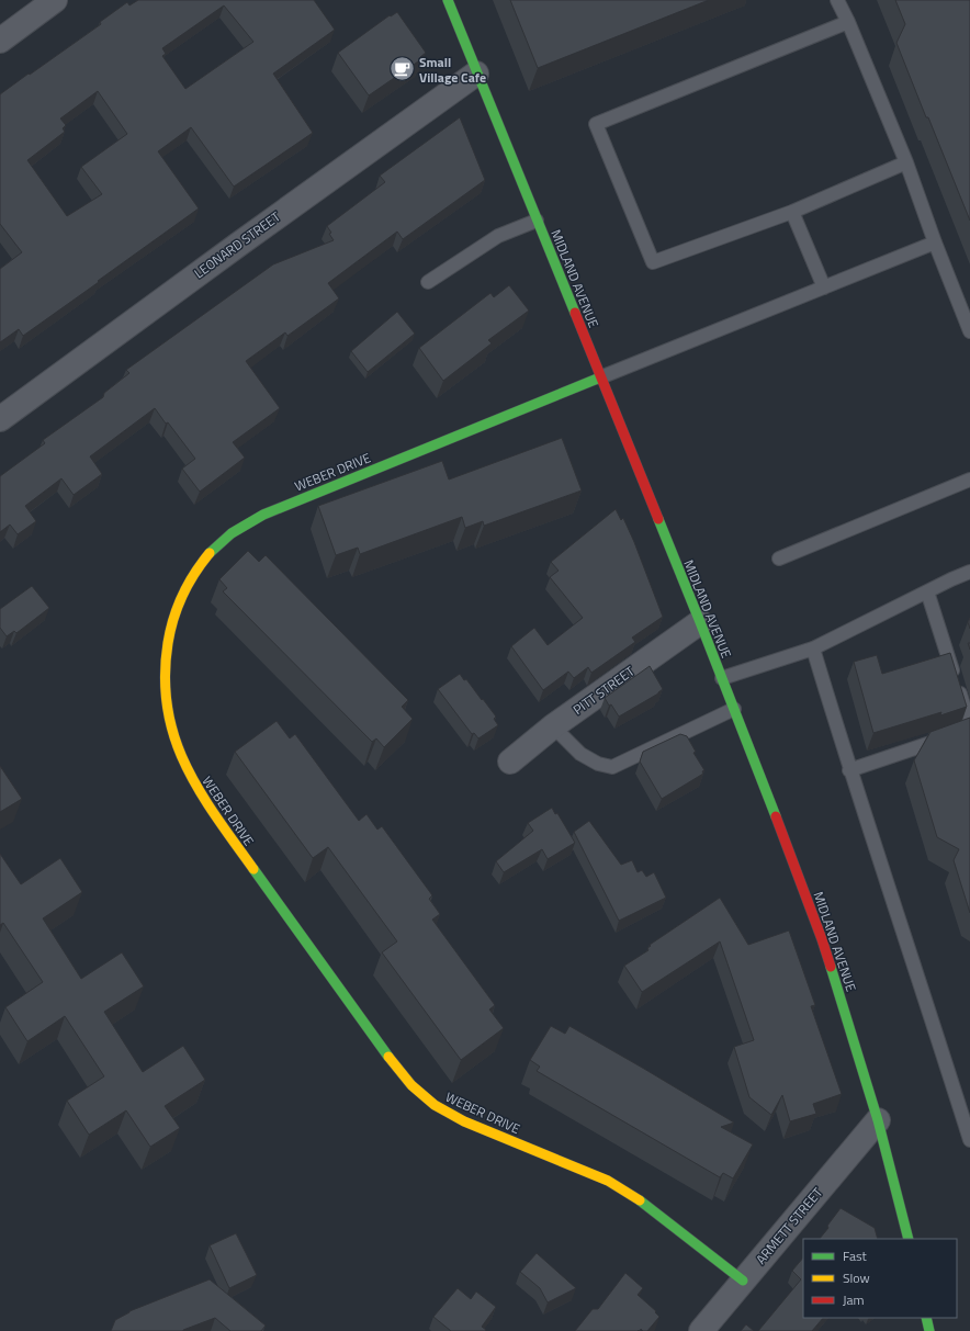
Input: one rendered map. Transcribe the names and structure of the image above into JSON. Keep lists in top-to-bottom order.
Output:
{
  "streets": {
    "street": [
      "LEONARD STREET",
      "MIDLAND AVENUE",
      "WEBER DRIVE",
      "PITT STREET",
      "ARMETT STREET"
    ]
  },
  "crossings": [
    ["LEONARD STREET", "MIDLAND AVENUE"],
    ["MIDLAND AVENUE", "WEBER DRIVE"],
    ["MIDLAND AVENUE", "PITT STREET"],
    ["MIDLAND AVENUE", "ARMETT STREET"],
    ["WEBER DRIVE", "ARMETT STREET"]
  ],
  "places": {
    "cafe": ["Small Village Cafe"]
  },
  "legend": ["Fast", "Slow", "Jam"]
}
